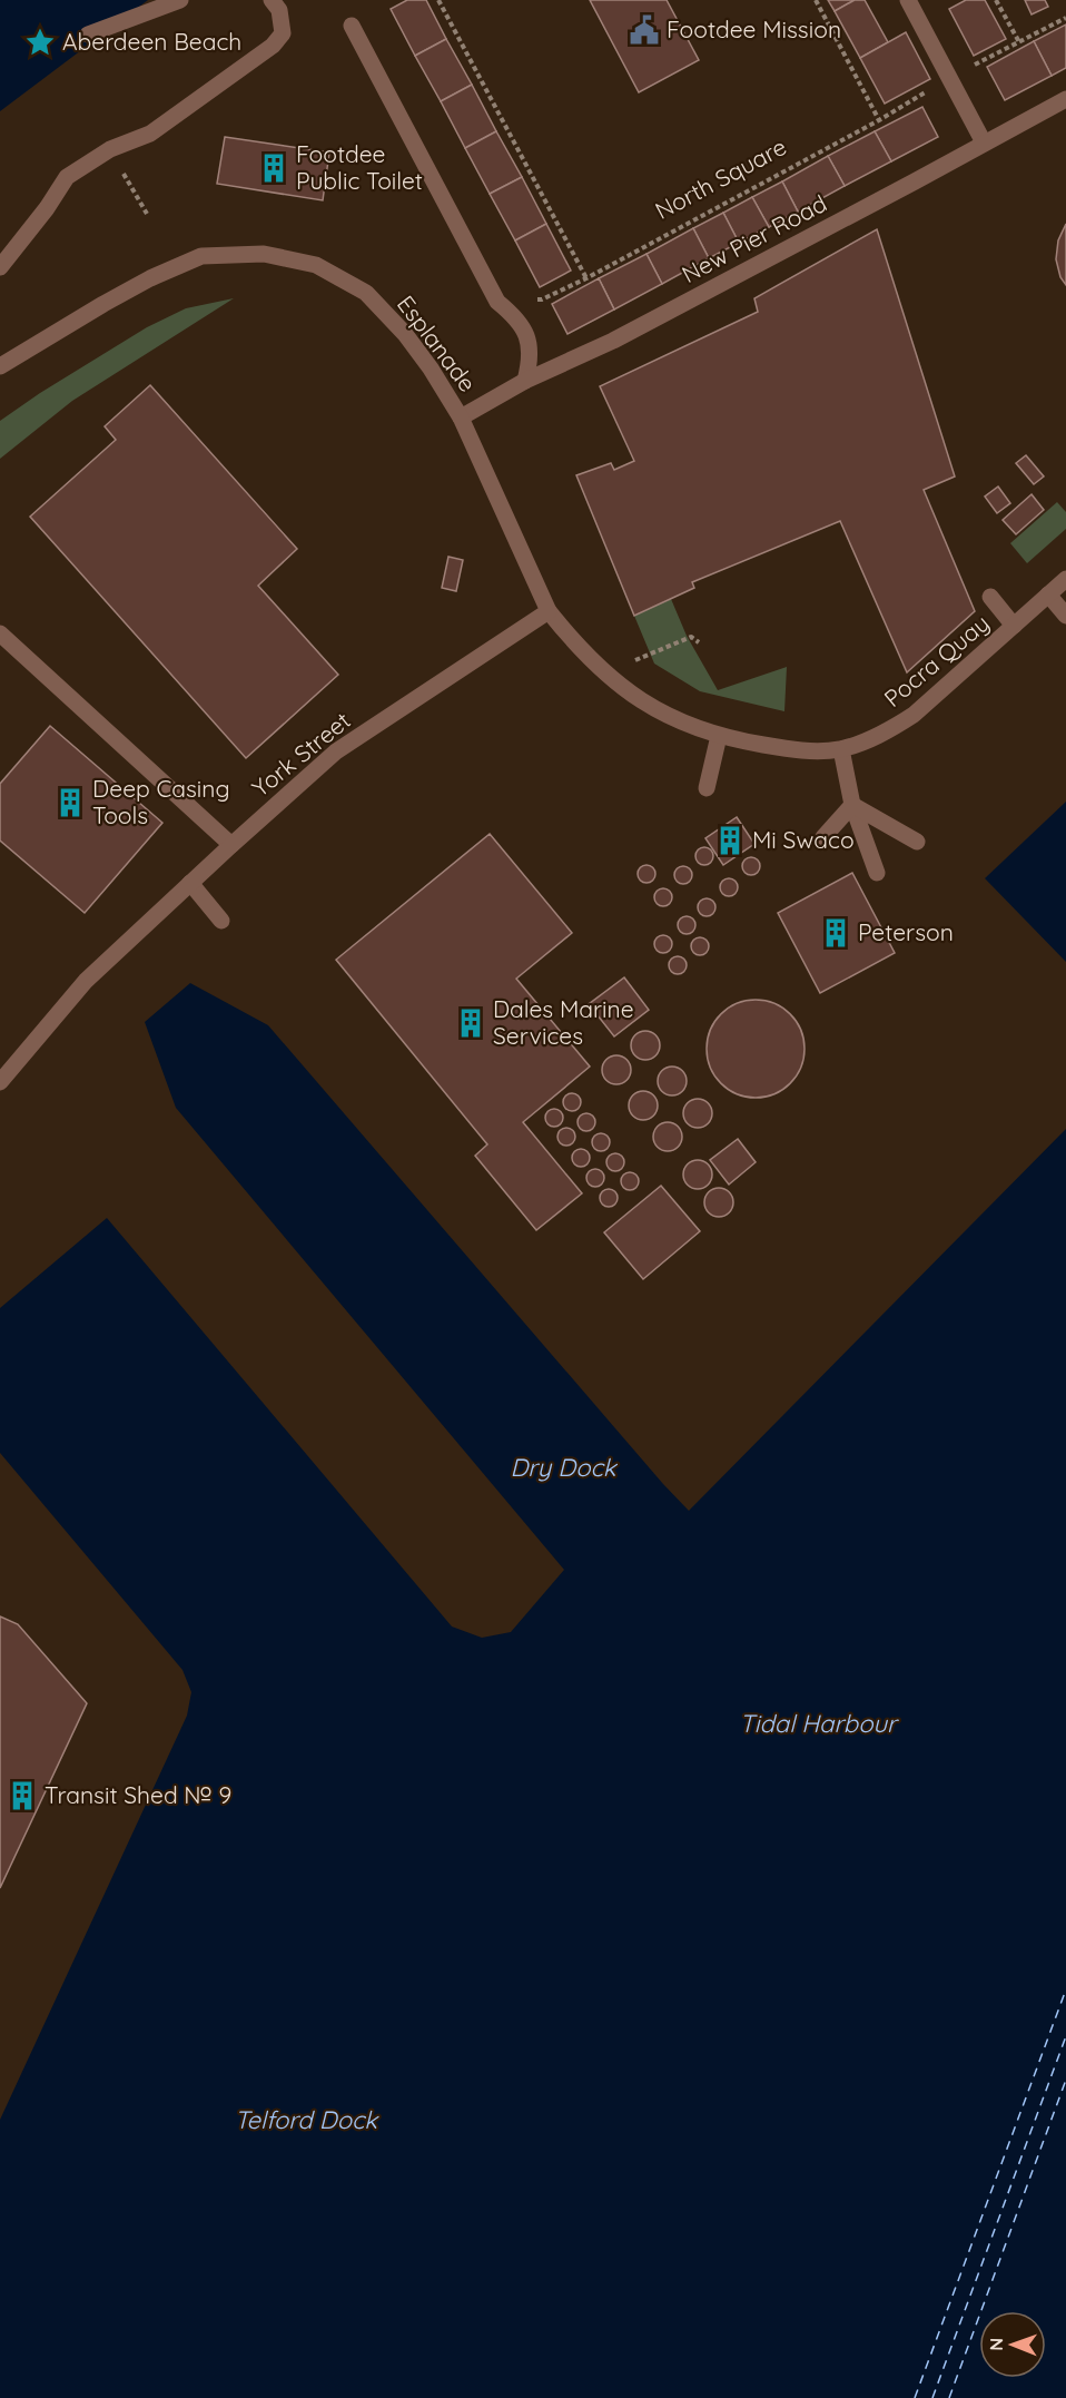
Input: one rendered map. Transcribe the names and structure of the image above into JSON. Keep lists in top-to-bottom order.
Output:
{
  "streets": {
    "street": [
      "New Pier Road",
      "Esplanade",
      "Pocra Quay",
      "York Street"
    ],
    "path": ["North Square"]
  },
  "crossings": [
    ["New Pier Road", "Esplanade"],
    ["Esplanade", "Pocra Quay"],
    ["Esplanade", "York Street"],
    ["Pocra Quay", "York Street"]
  ],
  "water": ["Dry Dock", "Tidal Harbour", "Telford Dock"],
  "places": {
    "public building": ["Footdee Mission"],
    "place": ["Aberdeen Beach"],
    "building": [
      "Footdee Public Toilet",
      "Deep Casing Tools",
      "Mi Swaco",
      "Peterson",
      "Dales Marine Services",
      "Transit Shed № 9"
    ]
  },
  "north": "left"
}
